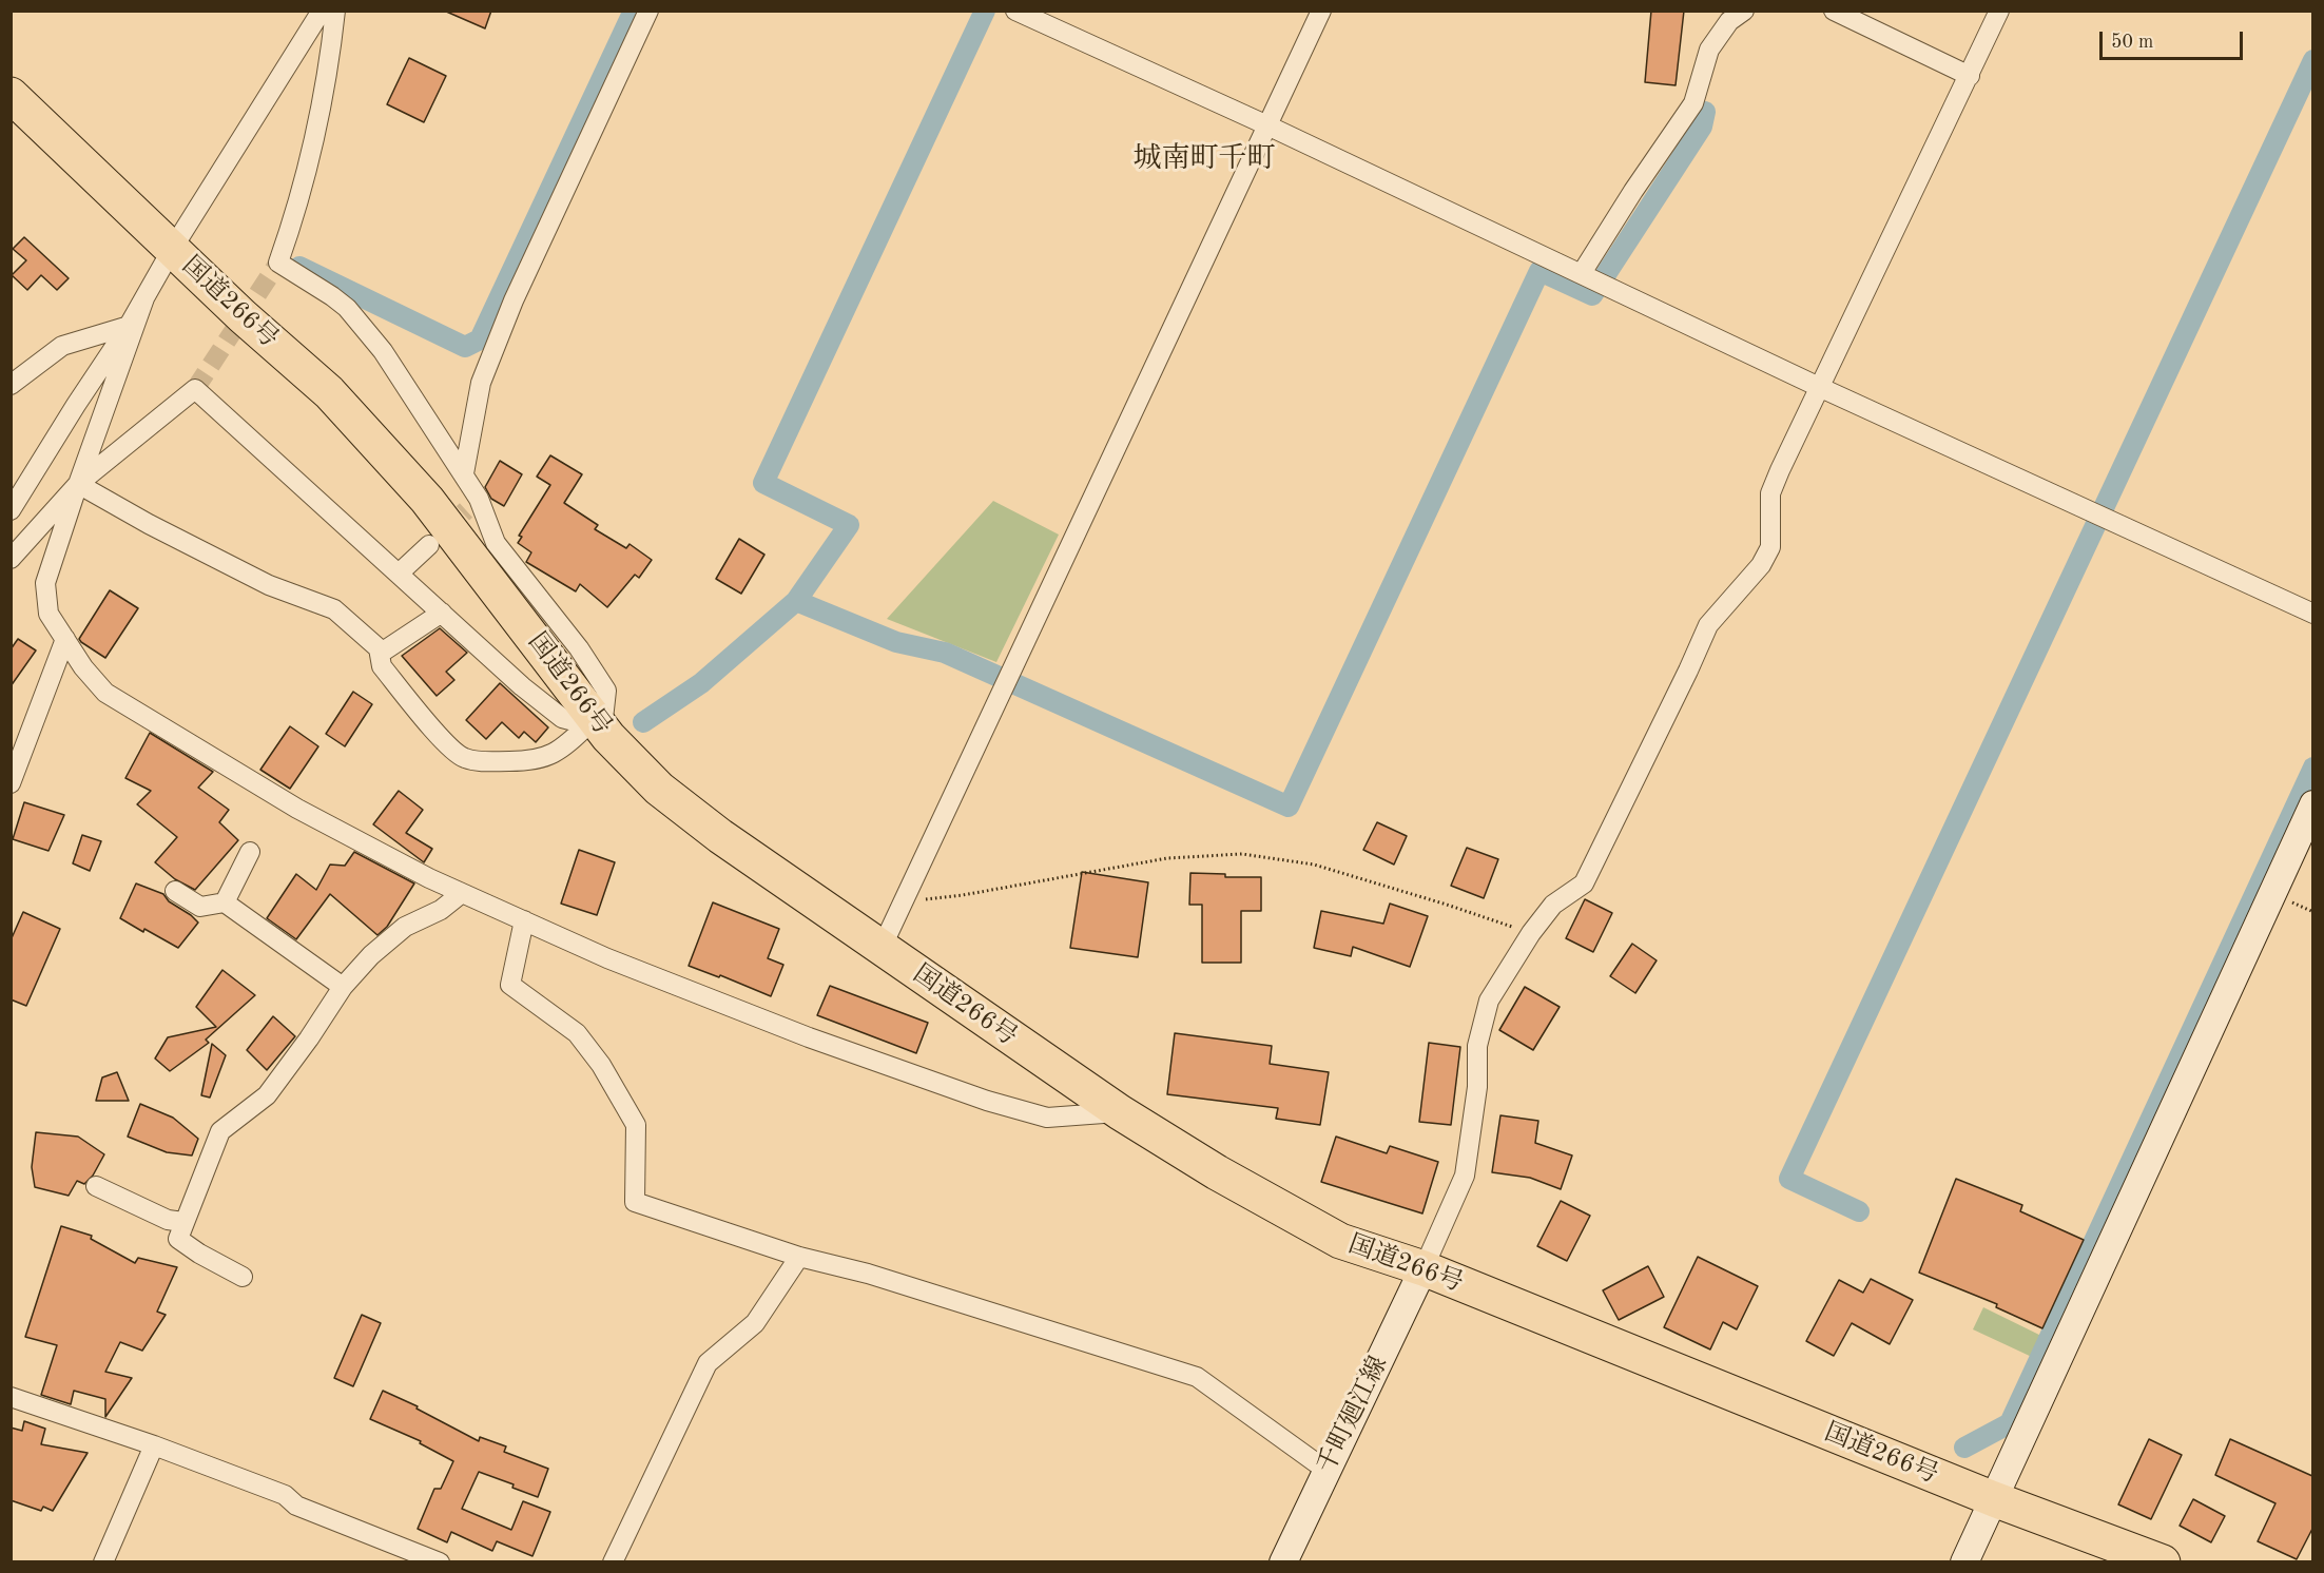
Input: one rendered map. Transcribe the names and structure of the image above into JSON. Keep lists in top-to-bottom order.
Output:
{
  "streets": {
    "highway": ["国道266号"],
    "street": ["千町廻江線"]
  },
  "crossings": [
    ["国道266号", "千町廻江線"]
  ],
  "districts": ["城南町千町"],
  "scale_bar": "50 m"
}
